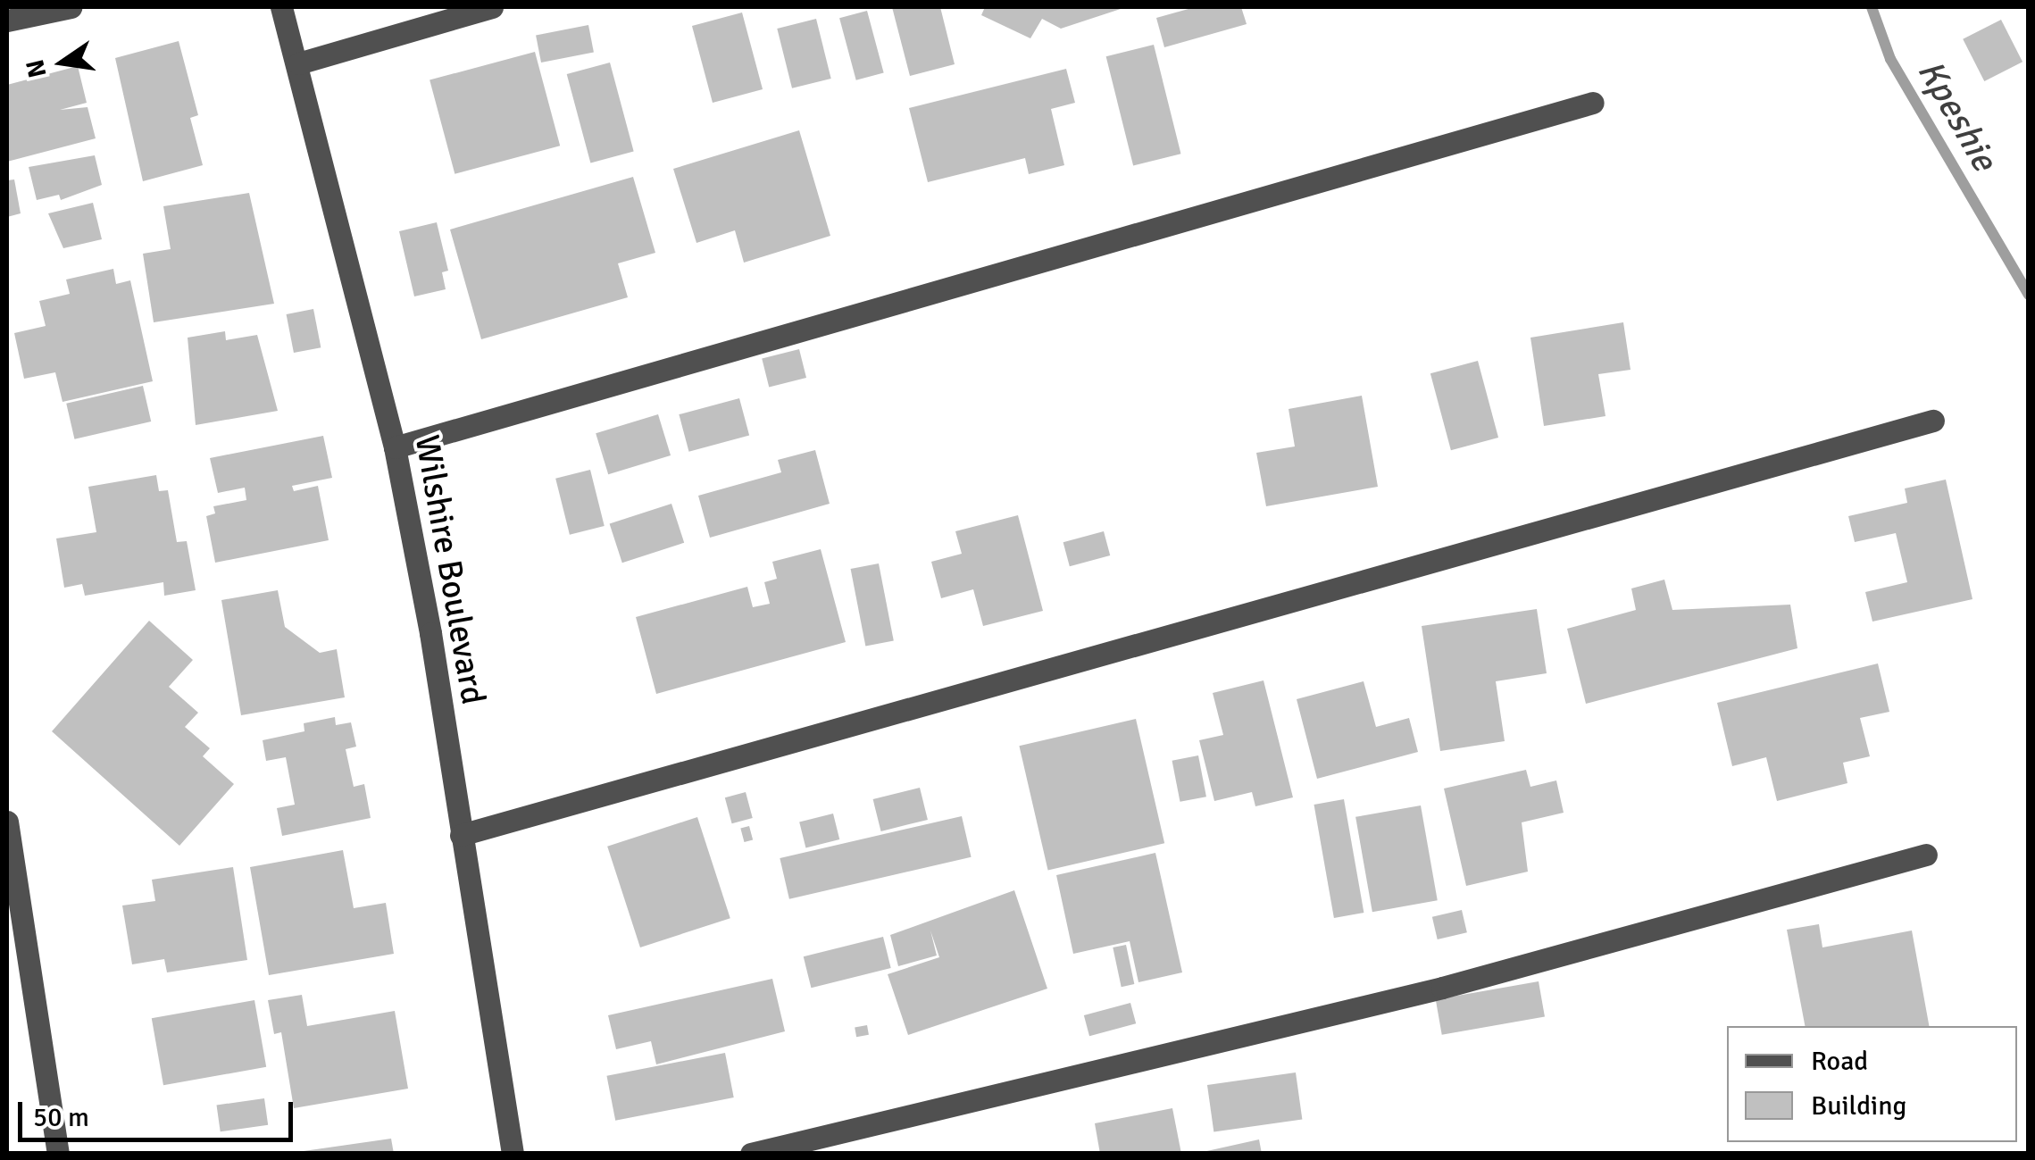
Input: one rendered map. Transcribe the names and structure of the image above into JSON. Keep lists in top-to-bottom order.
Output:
{
  "streets": {
    "street": ["Wilshire Boulevard"]
  },
  "water": ["Kpeshie"],
  "legend": ["Road", "Building"],
  "scale_bar": "50 m",
  "north": "left"
}
